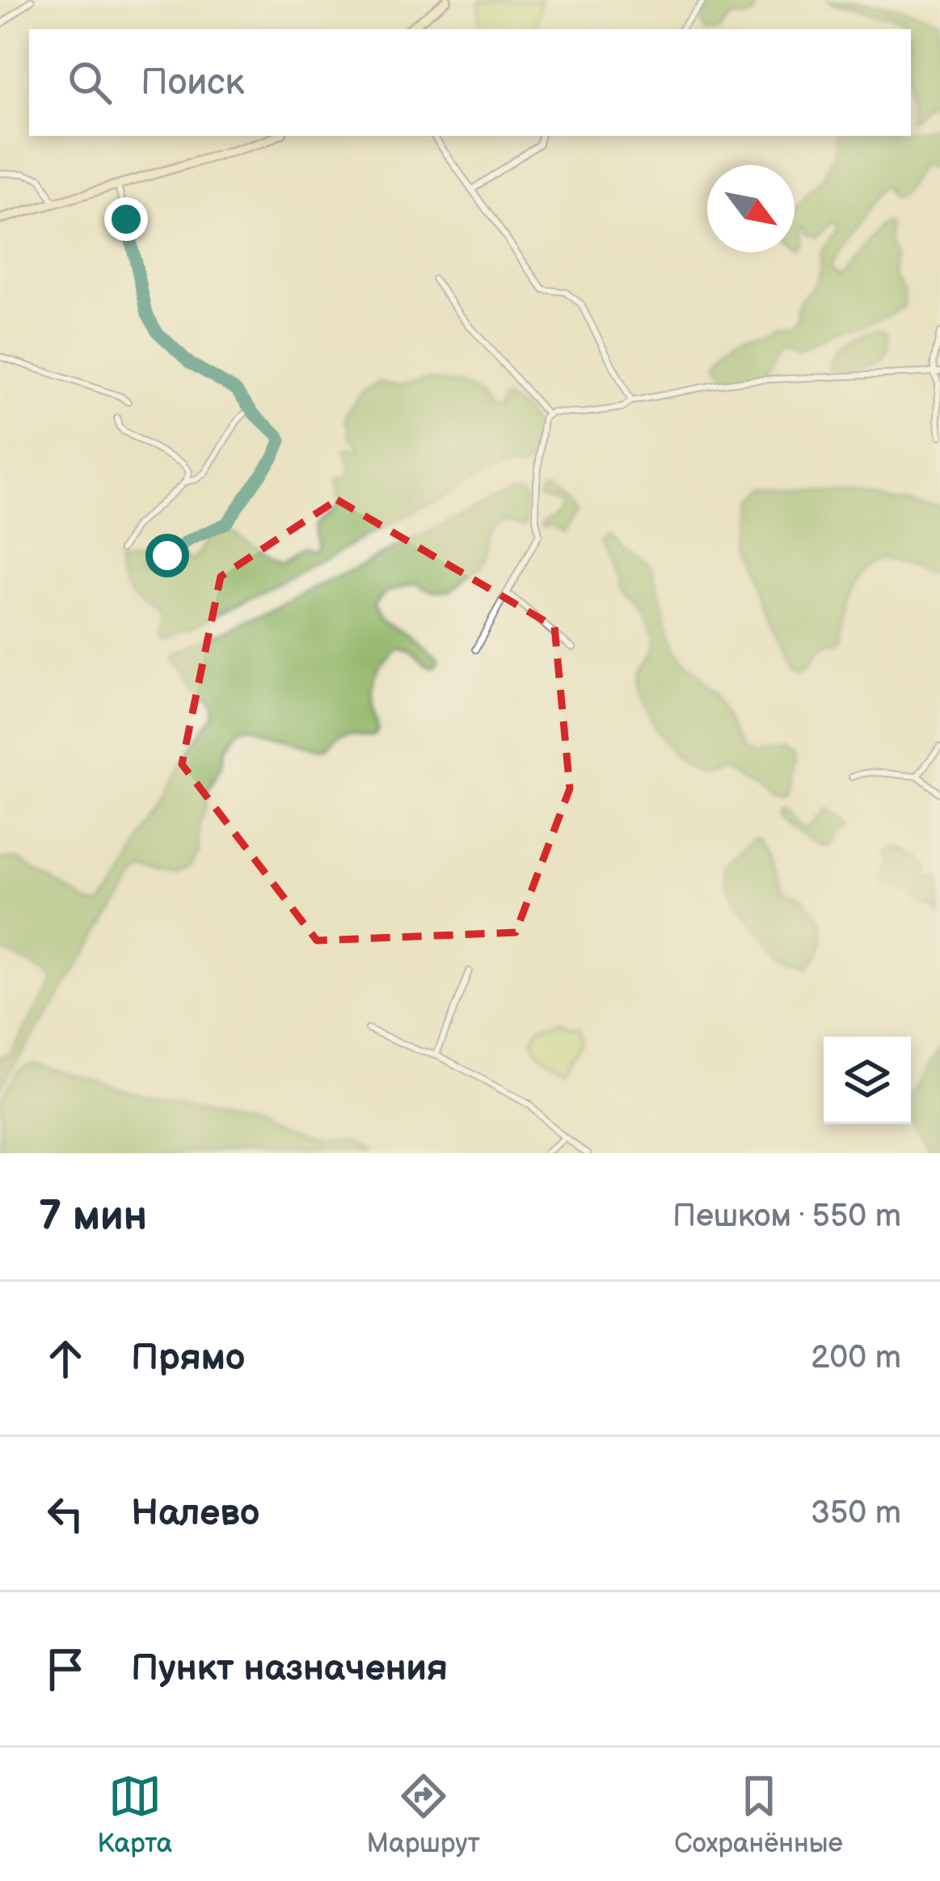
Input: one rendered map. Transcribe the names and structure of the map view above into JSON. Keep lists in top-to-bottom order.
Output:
{
  "north": "bottom right",
  "page": {
    "search": "Поиск",
    "heading": ["7 мин", "Пешком · 550 m"],
    "list": [
      ["Прямо", "200 m"],
      ["Налево", "350 m"],
      "Пункт назначения"
    ],
    "nav": ["Карта", "Маршрут", "Сохранённые"]
  }
}
